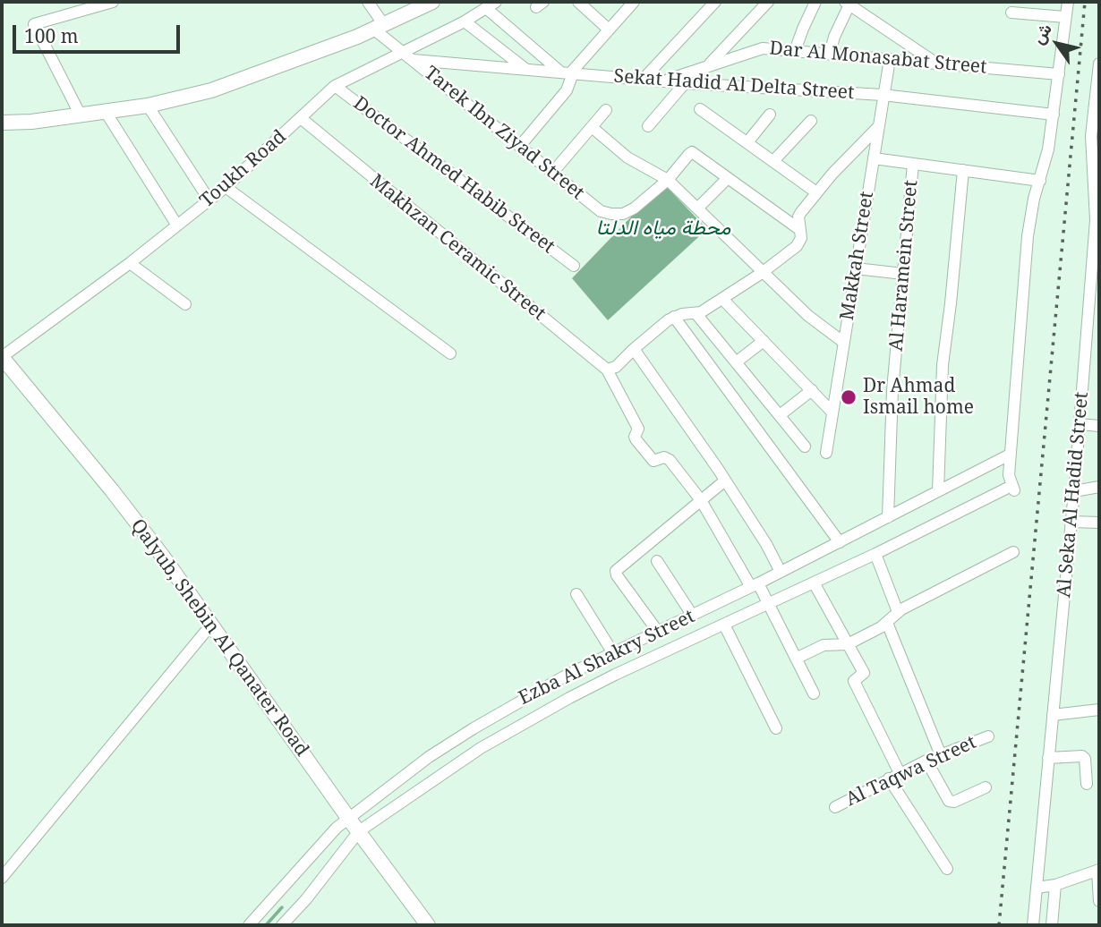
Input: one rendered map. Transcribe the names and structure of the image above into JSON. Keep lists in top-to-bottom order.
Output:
{
  "streets": {
    "main road": ["Qalyub, Shebin Al Qanater Road"],
    "street": [
      "Dar Al Monasabat Street",
      "Sekat Hadid Al Delta Street",
      "Tarek Ibn Ziyad Street",
      "Toukh Road",
      "Doctor Ahmed Habib Street",
      "Makhzan Ceramic Street",
      "Makkah Street",
      "Al Haramein Street",
      "Al Seka Al Hadid Street",
      "Ezba Al Shakry Street",
      "Al Taqwa Street"
    ]
  },
  "crossings": [
    ["Dar Al Monasabat Street", "Sekat Hadid Al Delta Street"],
    ["Dar Al Monasabat Street", "Makkah Street"],
    ["Sekat Hadid Al Delta Street", "Tarek Ibn Ziyad Street"],
    ["Sekat Hadid Al Delta Street", "Makkah Street"],
    ["Tarek Ibn Ziyad Street", "Toukh Road"],
    ["Toukh Road", "Doctor Ahmed Habib Street"],
    ["Toukh Road", "Makhzan Ceramic Street"],
    ["Toukh Road", "Qalyub, Shebin Al Qanater Road"],
    ["Al Haramein Street", "Ezba Al Shakry Street"],
    ["Qalyub, Shebin Al Qanater Road", "Ezba Al Shakry Street"]
  ],
  "water": ["محطة مياه الدلتا"],
  "places": ["Dr Ahmad Ismail home"],
  "scale_bar": "100 m",
  "north": "top left"
}
